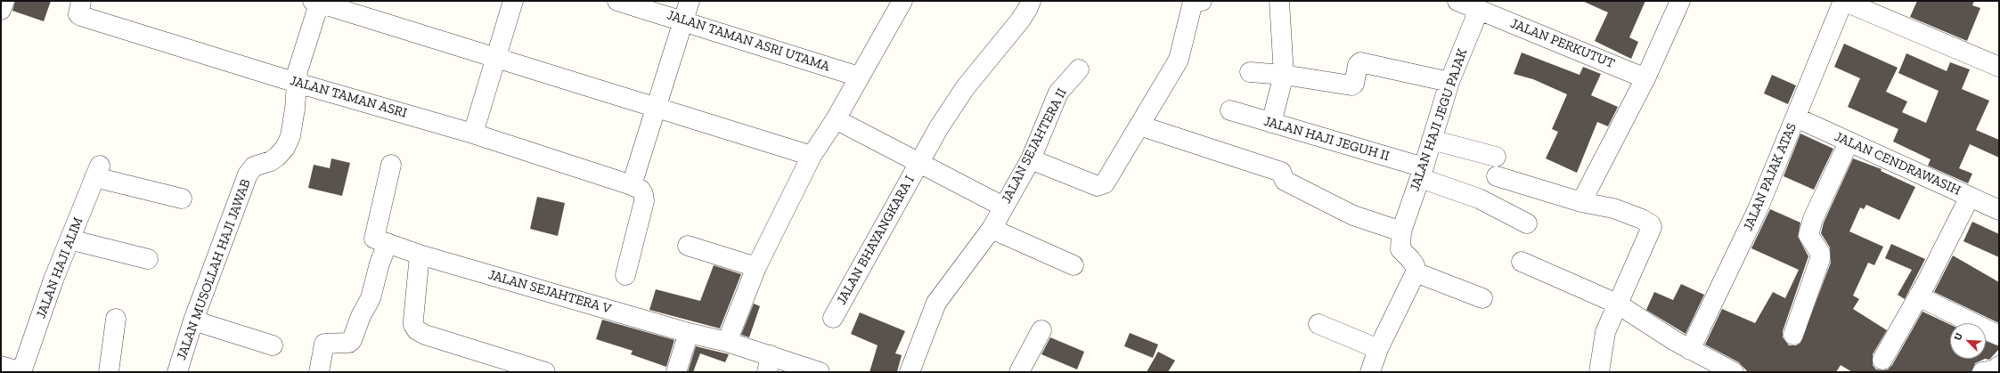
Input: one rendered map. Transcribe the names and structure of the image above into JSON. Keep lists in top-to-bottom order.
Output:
{
  "streets": {
    "street": [
      "JALAN TAMAN ASRI UTAMA",
      "JALAN PERKUTUT",
      "JALAN TAMAN ASRI",
      "JALAN HAJI JEGU PAJAK",
      "JALAN HAJI JEGUH II",
      "JALAN SEJAHTERA II",
      "JALAN CENDRAWASIH",
      "JALAN PAJAK ATAS",
      "JALAN BHAYANGKARA I",
      "JALAN HAJI ALIM",
      "JALAN MUSOLLAH HAJI JAWAB",
      "JALAN SEJAHTERA V"
    ]
  },
  "crossings": [
    ["JALAN PERKUTUT", "JALAN HAJI JEGU PAJAK"],
    ["JALAN TAMAN ASRI", "JALAN MUSOLLAH HAJI JAWAB"],
    ["JALAN HAJI JEGU PAJAK", "JALAN HAJI JEGUH II"],
    ["JALAN CENDRAWASIH", "JALAN PAJAK ATAS"]
  ],
  "north": "top left"
}
